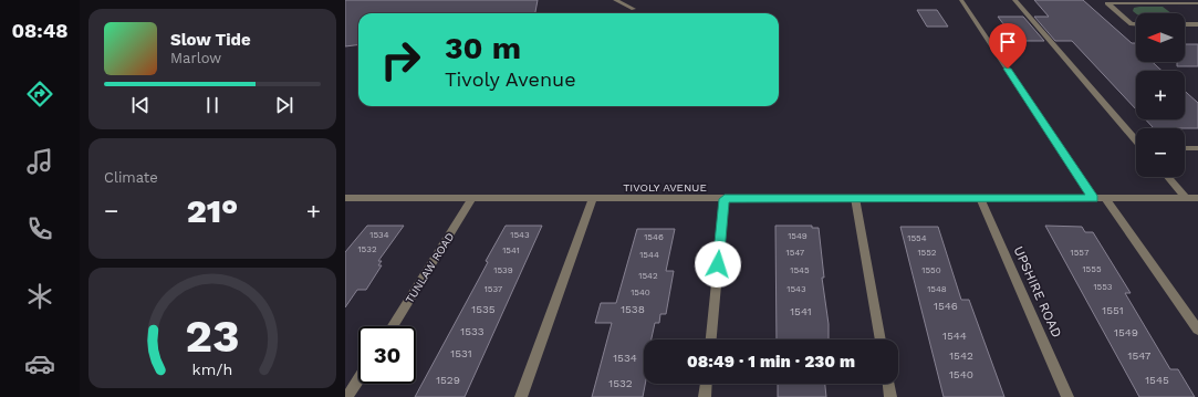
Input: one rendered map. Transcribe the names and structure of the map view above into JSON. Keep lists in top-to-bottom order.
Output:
{
  "streets": {
    "street": ["TIVOLY AVENUE", "TUNLAW ROAD", "UPSHIRE ROAD"]
  },
  "crossings": [
    ["TIVOLY AVENUE", "TUNLAW ROAD"],
    ["TIVOLY AVENUE", "UPSHIRE ROAD"]
  ],
  "house_numbers": [
    "1534",
    "1543",
    "1549",
    "1546",
    "1554",
    "1532",
    "1541",
    "1547",
    "1552",
    "1557",
    "1544",
    "1555",
    "1539",
    "1545",
    "1550",
    "1542",
    "1553",
    "1537",
    "1543",
    "1548",
    "1540",
    "1546",
    "1535",
    "1538",
    "1551",
    "1541",
    "1533",
    "1549",
    "1544",
    "1531",
    "1542",
    "1547",
    "1534",
    "1540",
    "1529",
    "1545",
    "1532"
  ],
  "north": "left",
  "page": {
    "tabs": "08:48",
    "map_buttons": ["+", "−"],
    "turn": ["30 m", "Tivoly Avenue"],
    "song": ["Slow Tide", "Marlow"],
    "tile": "Climate",
    "heat": ["−", "21°", "+"],
    "limit": "30",
    "trip": "08:49 · 1 min · 230 m",
    "gauge": ["23", "km/h"]
  }
}
